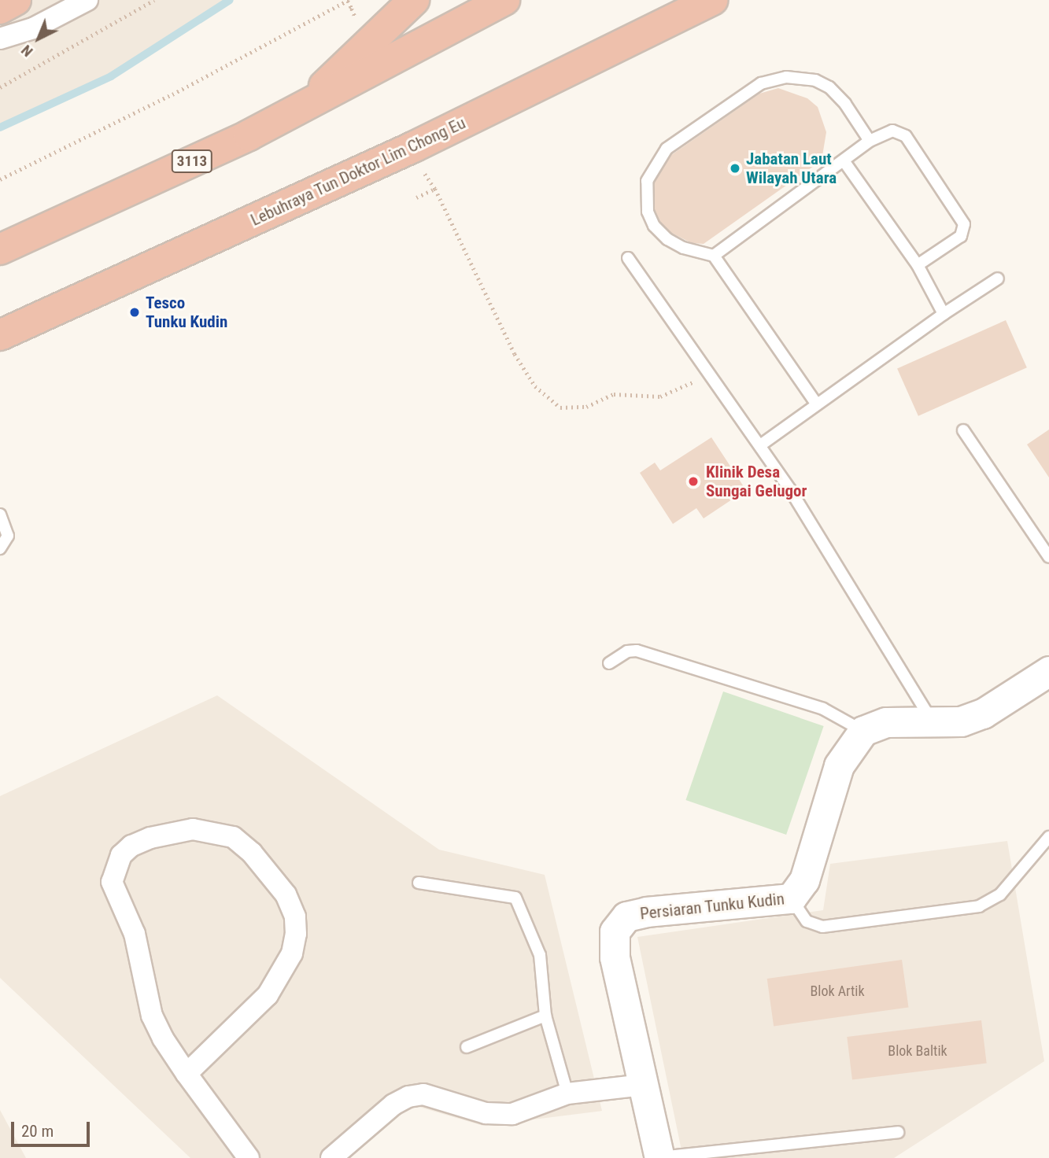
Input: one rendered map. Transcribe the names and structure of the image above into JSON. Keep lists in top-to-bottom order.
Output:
{
  "streets": {
    "highway": ["3113", "Lebuhraya Tun Doktor Lim Chong Eu"],
    "street": ["Persiaran Tunku Kudin"]
  },
  "places": ["Jabatan Laut Wilayah Utara", "Tesco Tunku Kudin", "Klinik Desa Sungai Gelugor"],
  "house_numbers": ["Blok Artik", "Blok Baltik"],
  "scale_bar": "20 m",
  "north": "bottom left"
}
